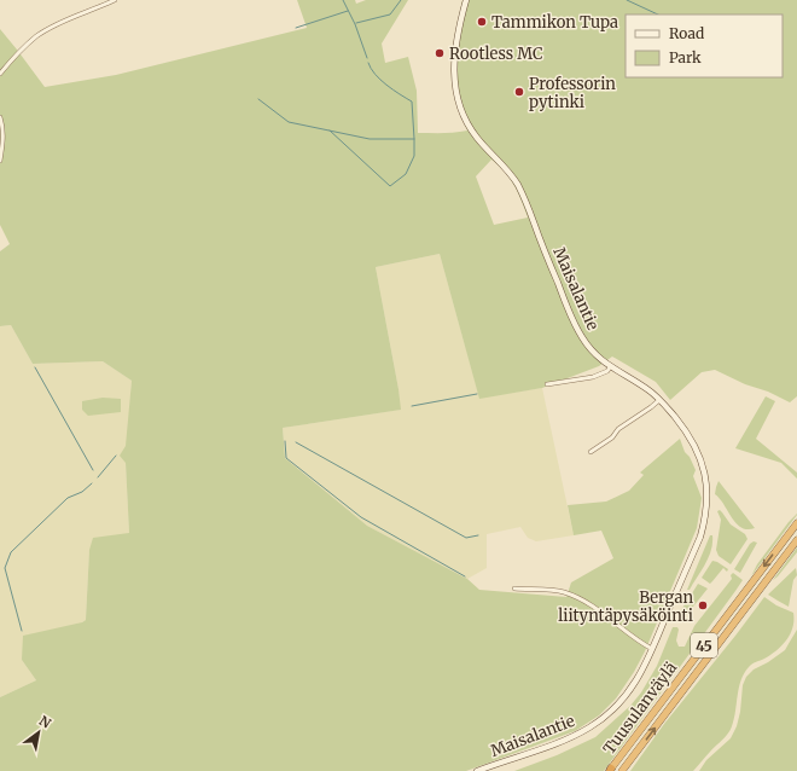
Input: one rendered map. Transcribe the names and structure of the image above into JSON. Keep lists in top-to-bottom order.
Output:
{
  "streets": {
    "highway": ["45", "Tuusulanväylä"],
    "main road": ["Maisalantie"]
  },
  "places": [
    "Tammikon Tupa",
    "Rootless MC",
    "Professorin pytinki",
    "Bergan liityntäpysäköinti"
  ],
  "legend": ["Road", "Park"],
  "north": "top right"
}
